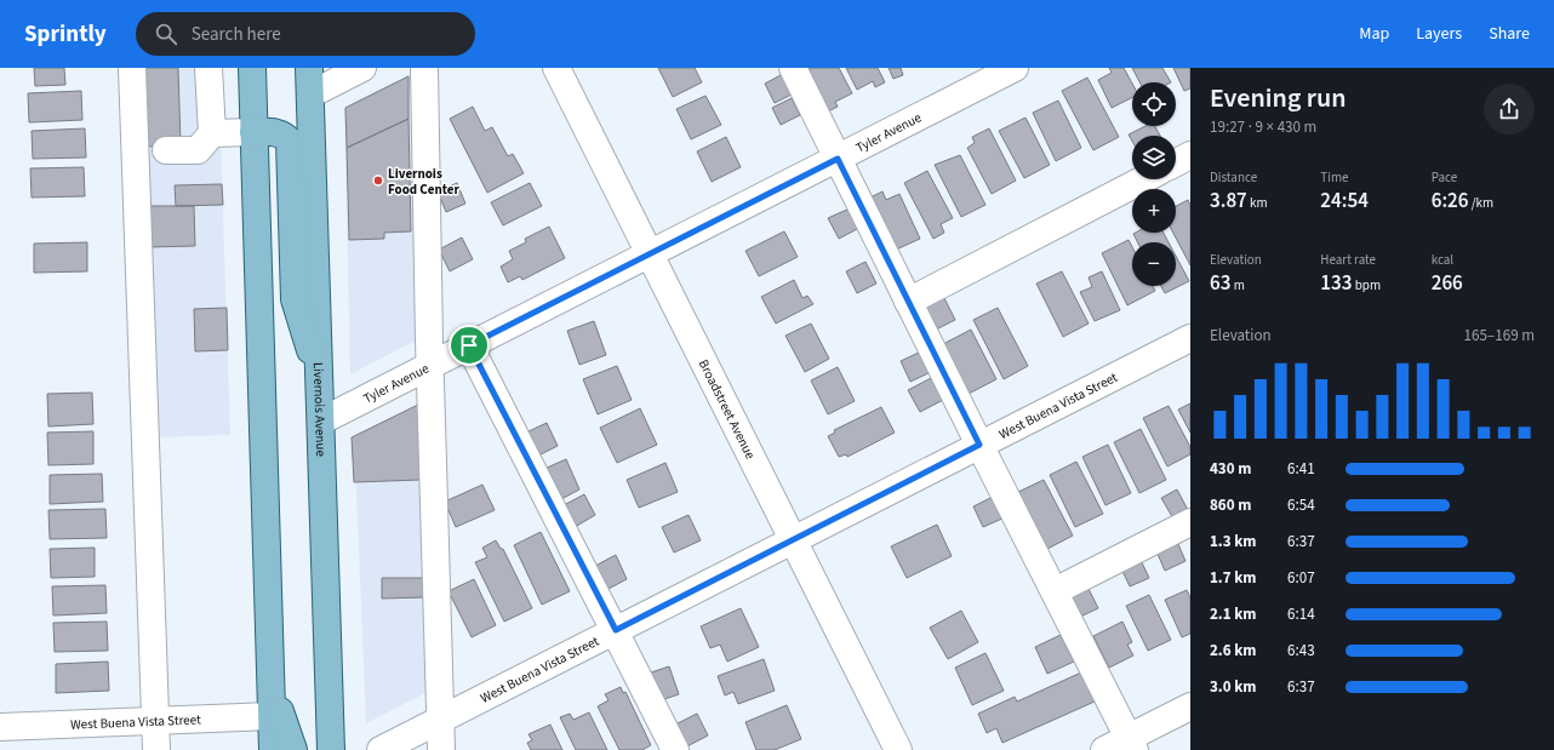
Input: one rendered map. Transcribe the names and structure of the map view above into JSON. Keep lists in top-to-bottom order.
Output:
{
  "streets": {
    "main road": ["Livernois Avenue"],
    "street": ["Tyler Avenue", "West Buena Vista Street", "Broadstreet Avenue"]
  },
  "crossings": [
    ["Tyler Avenue", "Livernois Avenue"],
    ["Tyler Avenue", "Broadstreet Avenue"],
    ["West Buena Vista Street", "Broadstreet Avenue"]
  ],
  "places": ["Livernois Food Center"],
  "page": {
    "header": "Sprintly",
    "search": "Search here",
    "nav": ["Map", "Layers", "Share"],
    "heading": ["Evening run", "19:27 · 9 × 430 m"],
    "map_buttons": ["+", "−"],
    "stats": [
      ["Distance", "3.87 km"],
      ["Time", "24:54"],
      ["Pace", "6:26 /km"],
      ["Elevation", "63 m"],
      ["Heart rate", "133 bpm"],
      ["kcal", "266"]
    ],
    "chart": ["Elevation", "165–169 m"],
    "list": [
      {
        "name": "430 m",
        "note": "6:41"
      },
      {
        "name": "860 m",
        "note": "6:54"
      },
      {
        "name": "1.3 km",
        "note": "6:37"
      },
      {
        "name": "1.7 km",
        "note": "6:07"
      },
      {
        "name": "2.1 km",
        "note": "6:14"
      },
      {
        "name": "2.6 km",
        "note": "6:43"
      },
      {
        "name": "3.0 km",
        "note": "6:37"
      }
    ]
  }
}
